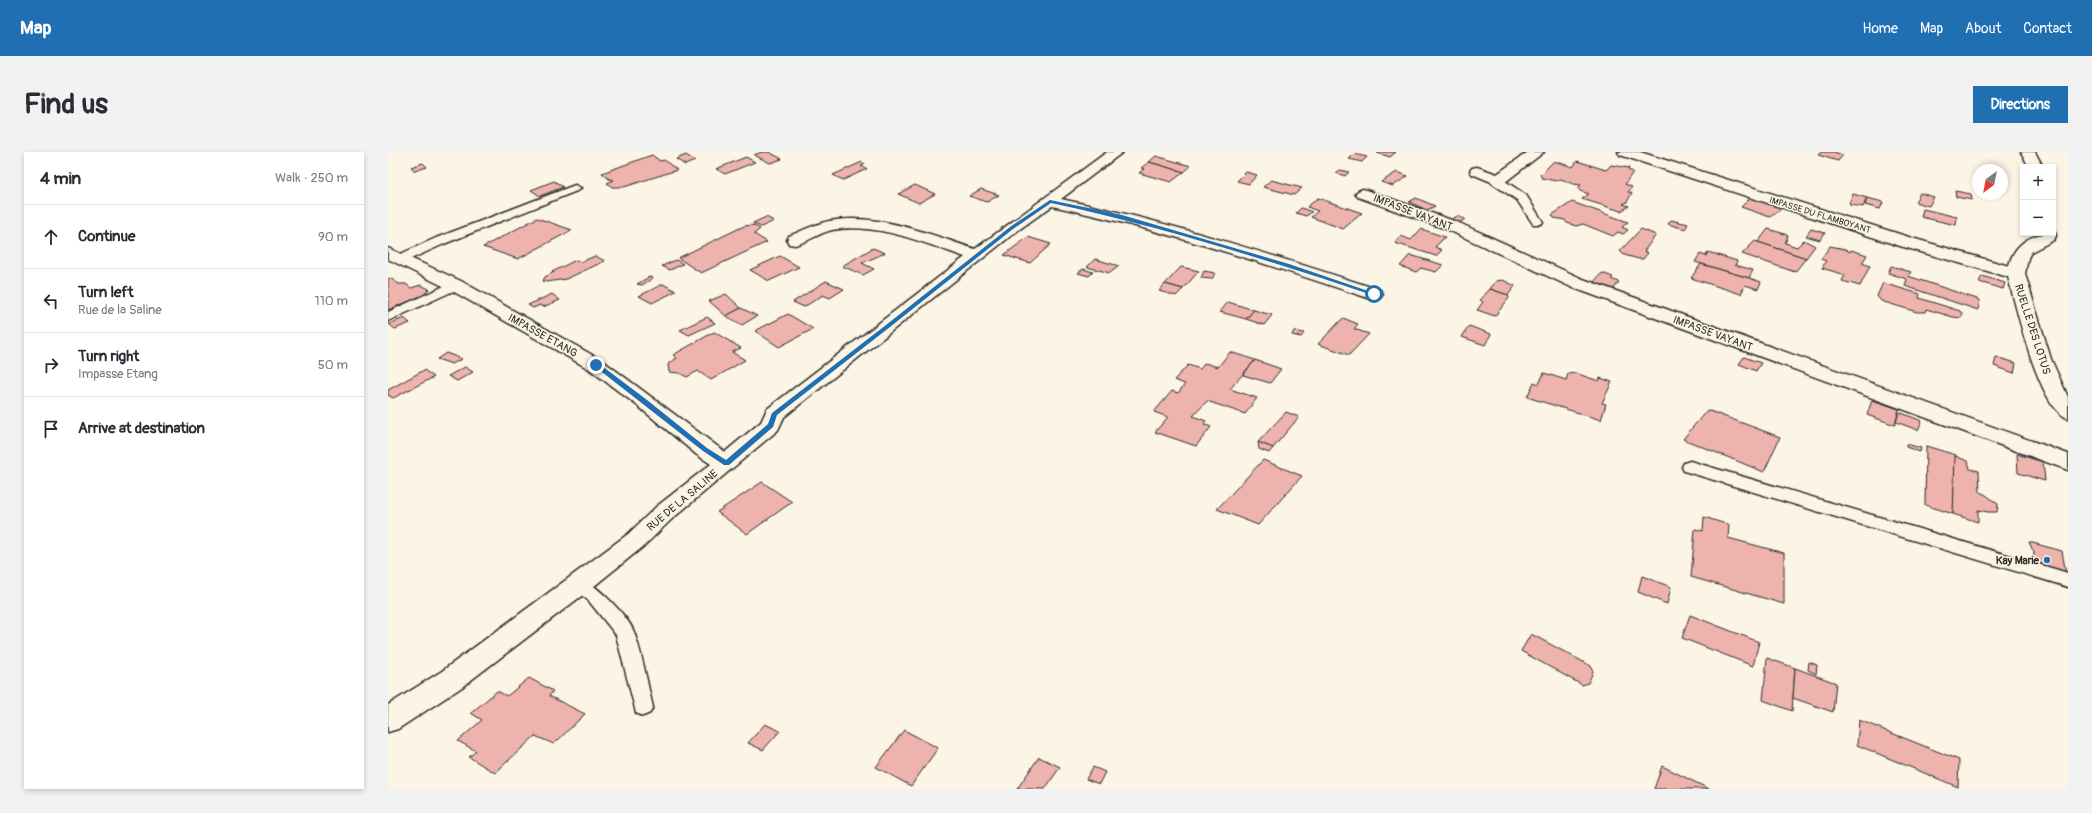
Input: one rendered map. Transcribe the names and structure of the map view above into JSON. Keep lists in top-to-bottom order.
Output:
{
  "streets": {
    "street": [
      "IMPASSE VAYANT",
      "IMPASSE DU FLAMBOYANT",
      "RUELLE DES LOTUS",
      "IMPASSE ETANG",
      "RUE DE LA SALINE"
    ]
  },
  "crossings": [
    ["IMPASSE DU FLAMBOYANT", "RUELLE DES LOTUS"],
    ["IMPASSE ETANG", "RUE DE LA SALINE"]
  ],
  "places": ["Kay Marie"],
  "north": "bottom left",
  "page": {
    "header": "Map",
    "nav": [
      "Home",
      "Map",
      "About",
      "Contact"
    ],
    "buttons": "Directions",
    "title": "Find us",
    "heading": ["4 min", "Walk · 250 m"],
    "map_buttons": ["+", "−"],
    "list": [
      ["Continue", "90 m"],
      ["Turn left", "Rue de la Saline", "110 m"],
      ["Turn right", "Impasse Etang", "50 m"],
      "Arrive at destination"
    ]
  }
}
